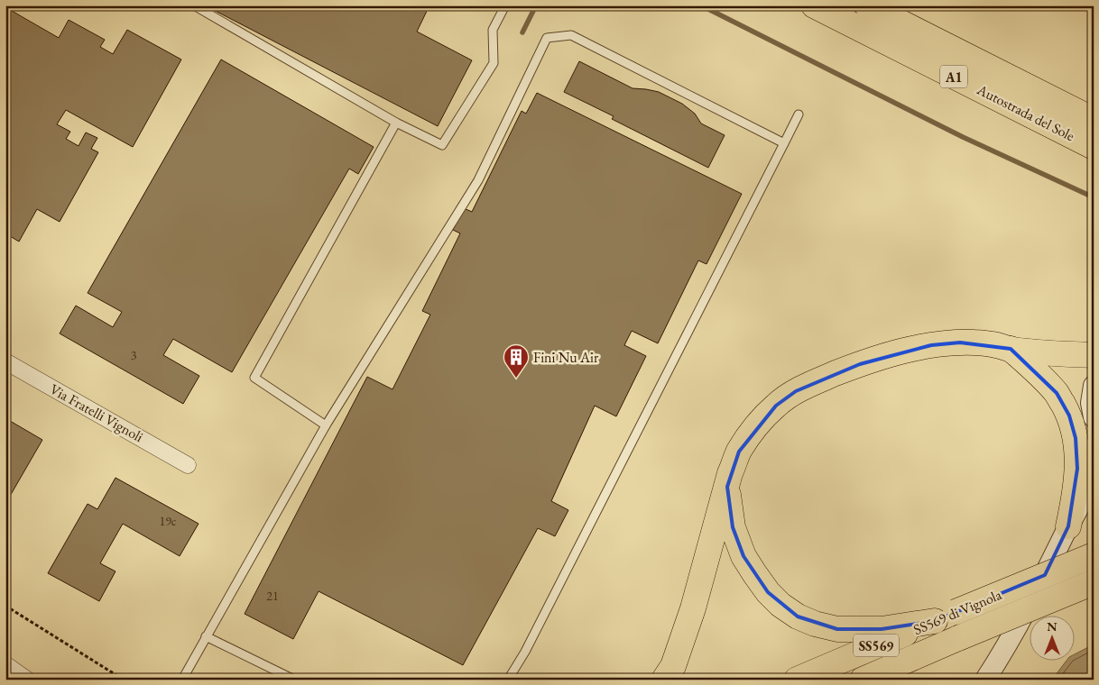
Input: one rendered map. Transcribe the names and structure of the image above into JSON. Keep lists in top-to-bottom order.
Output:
{
  "streets": {
    "highway": [
      "A1",
      "Autostrada del Sole",
      "SS569 di Vignola",
      "SS569"
    ],
    "street": ["Via Fratelli Vignoli"]
  },
  "places": {
    "building": ["Fini Nu Air"]
  },
  "house_numbers": ["3", "19c", "21"],
  "north": "top"
}
